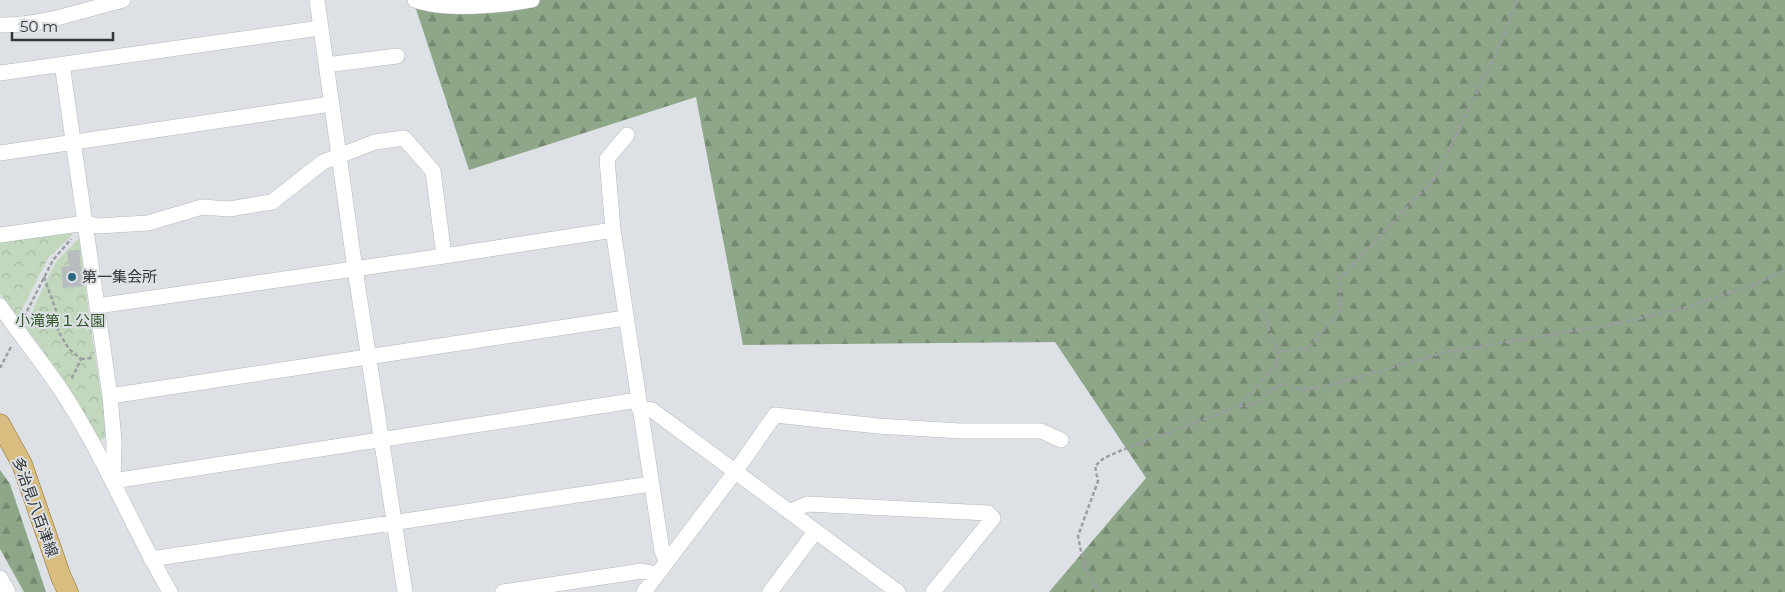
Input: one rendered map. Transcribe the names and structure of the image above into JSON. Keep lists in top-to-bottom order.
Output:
{
  "streets": {
    "main road": ["多治見八百津線"]
  },
  "parks": ["小滝第１公園"],
  "places": ["第一集会所"],
  "scale_bar": "50 m"
}
